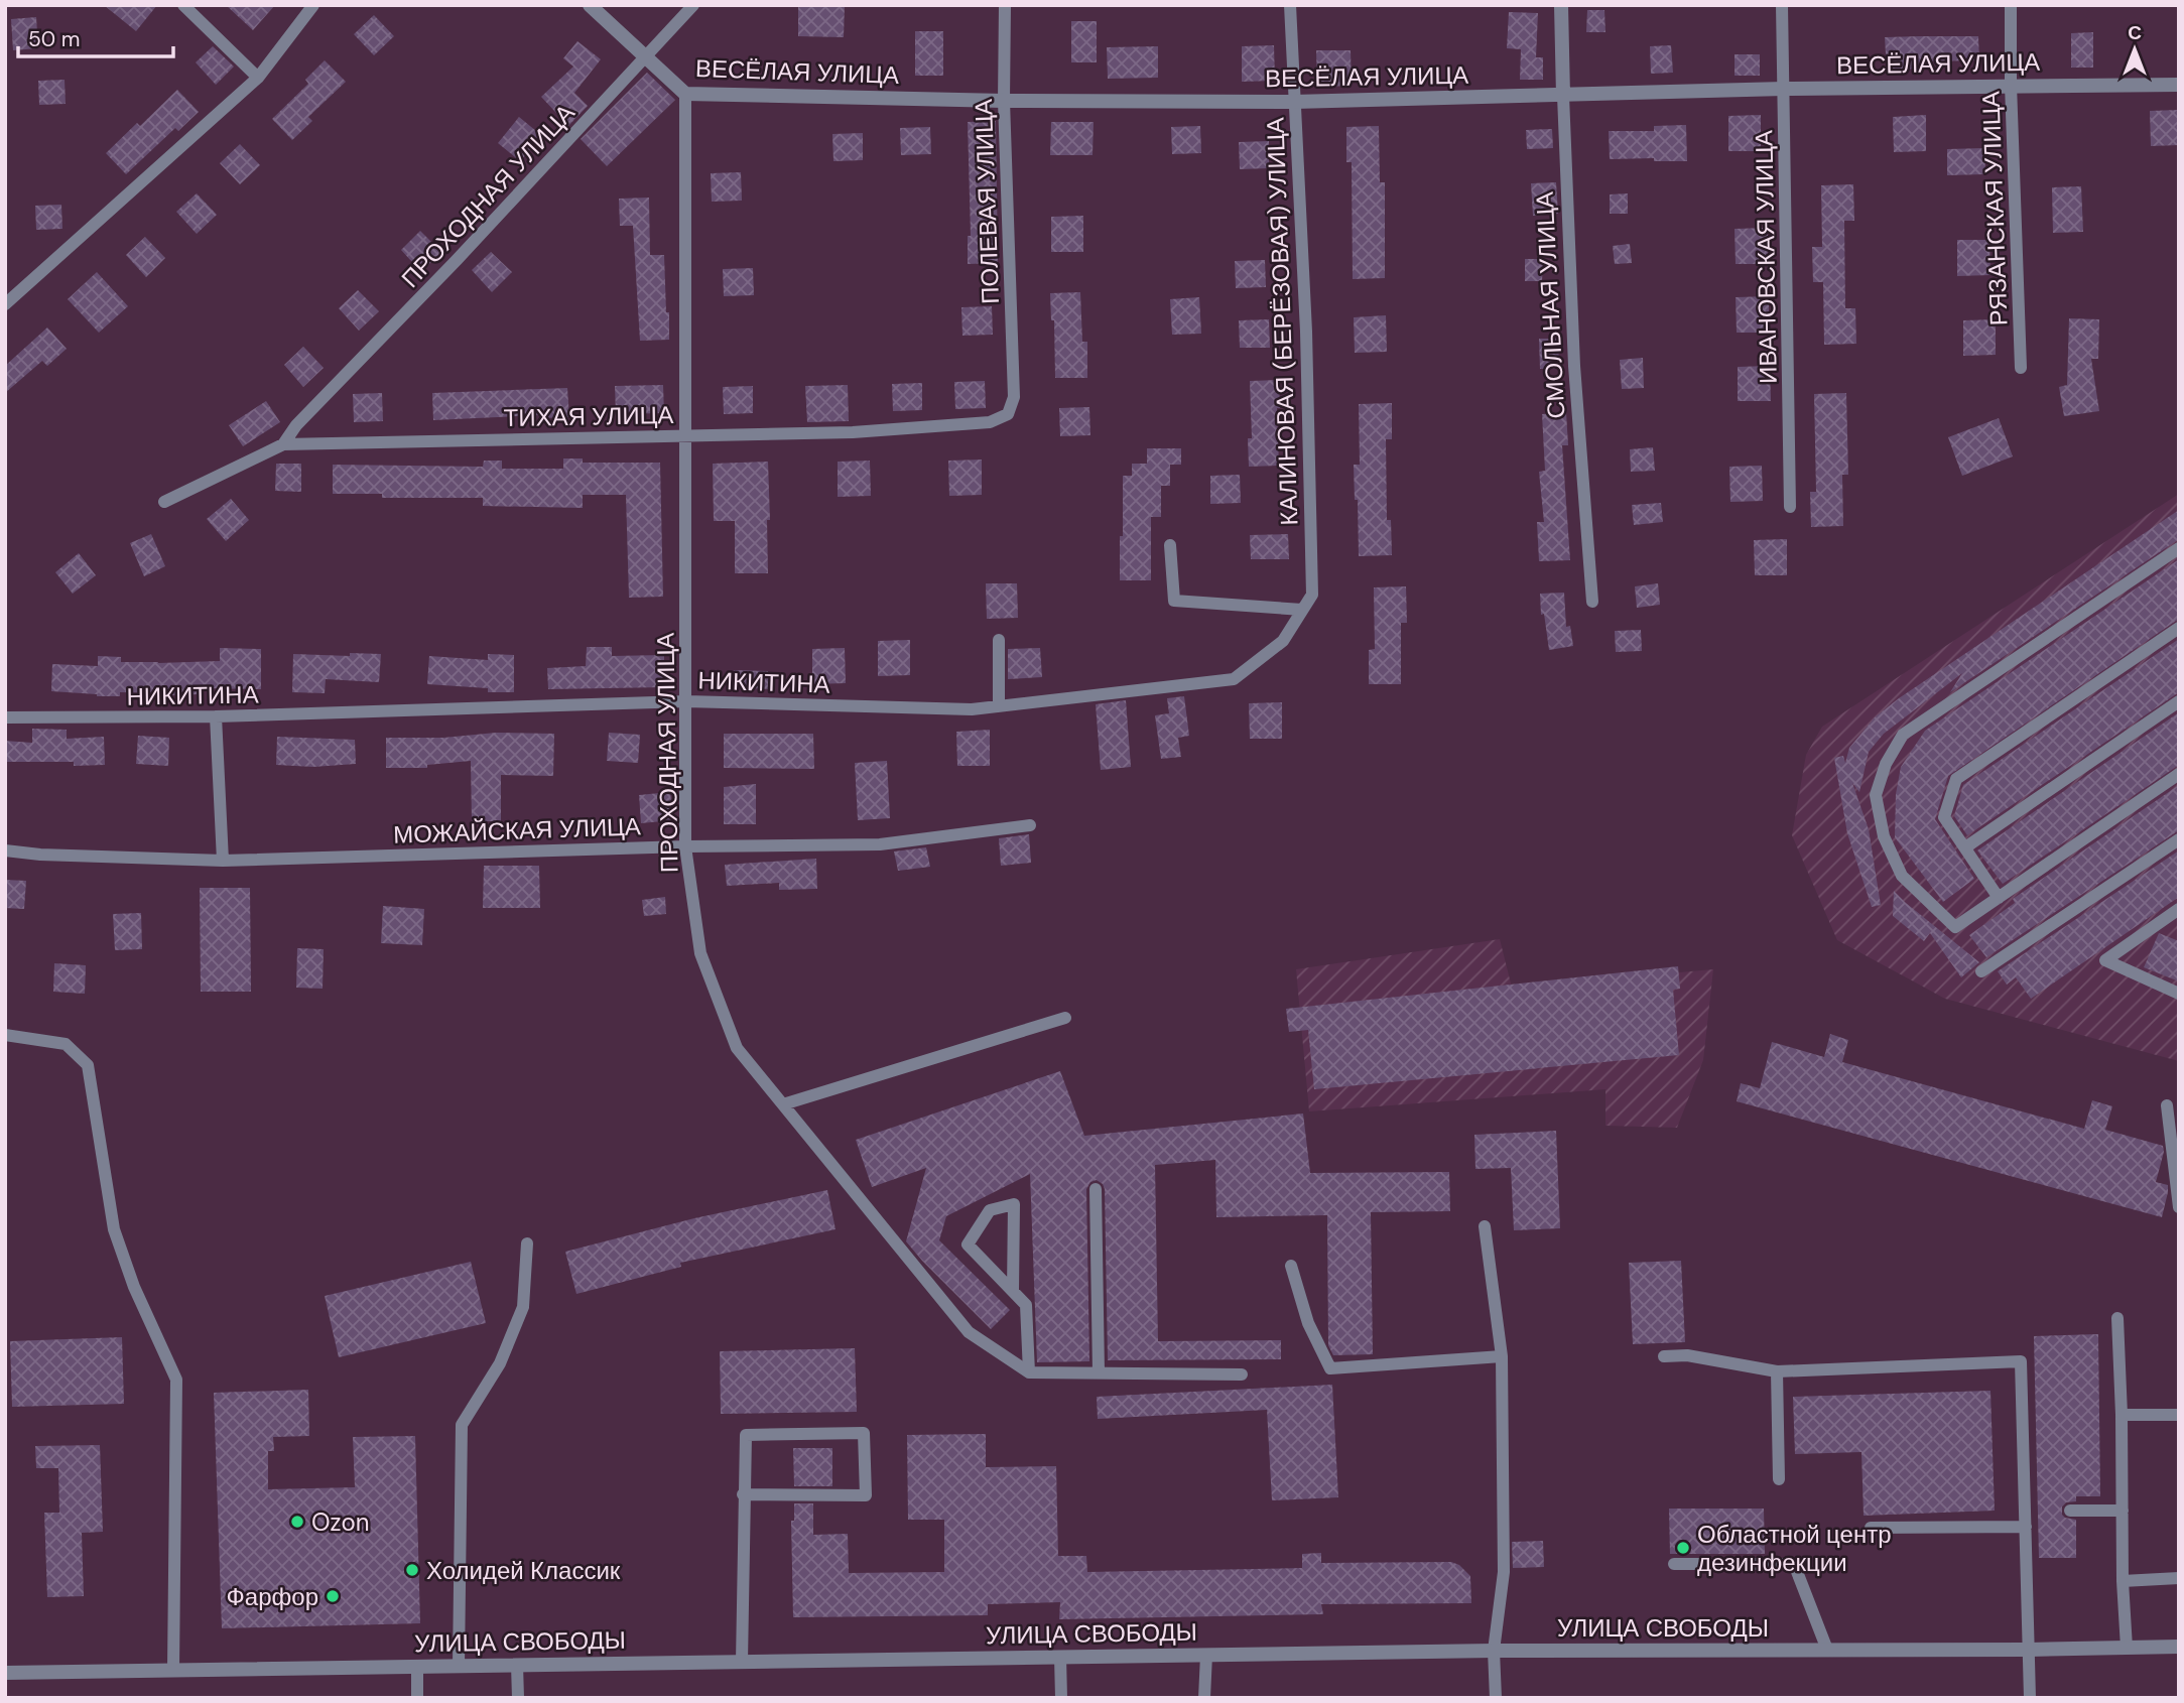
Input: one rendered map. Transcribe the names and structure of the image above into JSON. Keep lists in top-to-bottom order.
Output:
{
  "streets": {
    "street": ["ВЕСЁЛАЯ УЛИЦА", "СМОЛЬНАЯ УЛИЦА", "УЛИЦА СВОБОДЫ"],
    "lane": [
      "ПРОХОДНАЯ УЛИЦА",
      "ПОЛЕВАЯ УЛИЦА",
      "РЯЗАНСКАЯ УЛИЦА",
      "ИВАНОВСКАЯ УЛИЦА",
      "КАЛИНОВАЯ (БЕРЁЗОВАЯ) УЛИЦА",
      "ТИХАЯ УЛИЦА",
      "НИКИТИНА",
      "МОЖАЙСКАЯ УЛИЦА"
    ]
  },
  "crossings": [
    ["ВЕСЁЛАЯ УЛИЦА", "ПРОХОДНАЯ УЛИЦА"],
    ["ВЕСЁЛАЯ УЛИЦА", "ПОЛЕВАЯ УЛИЦА"],
    ["ВЕСЁЛАЯ УЛИЦА", "РЯЗАНСКАЯ УЛИЦА"],
    ["ВЕСЁЛАЯ УЛИЦА", "ИВАНОВСКАЯ УЛИЦА"],
    ["ВЕСЁЛАЯ УЛИЦА", "СМОЛЬНАЯ УЛИЦА"],
    ["ВЕСЁЛАЯ УЛИЦА", "КАЛИНОВАЯ (БЕРЁЗОВАЯ) УЛИЦА"],
    ["ПРОХОДНАЯ УЛИЦА", "ТИХАЯ УЛИЦА"],
    ["ПРОХОДНАЯ УЛИЦА", "НИКИТИНА"],
    ["ПРОХОДНАЯ УЛИЦА", "МОЖАЙСКАЯ УЛИЦА"],
    ["ПОЛЕВАЯ УЛИЦА", "ТИХАЯ УЛИЦА"],
    ["КАЛИНОВАЯ (БЕРЁЗОВАЯ) УЛИЦА", "НИКИТИНА"]
  ],
  "places": [
    "Ozon",
    "Областной центр дезинфекции",
    "Холидей Классик",
    "Фарфор"
  ],
  "scale_bar": "50 m",
  "north": "top"
}
